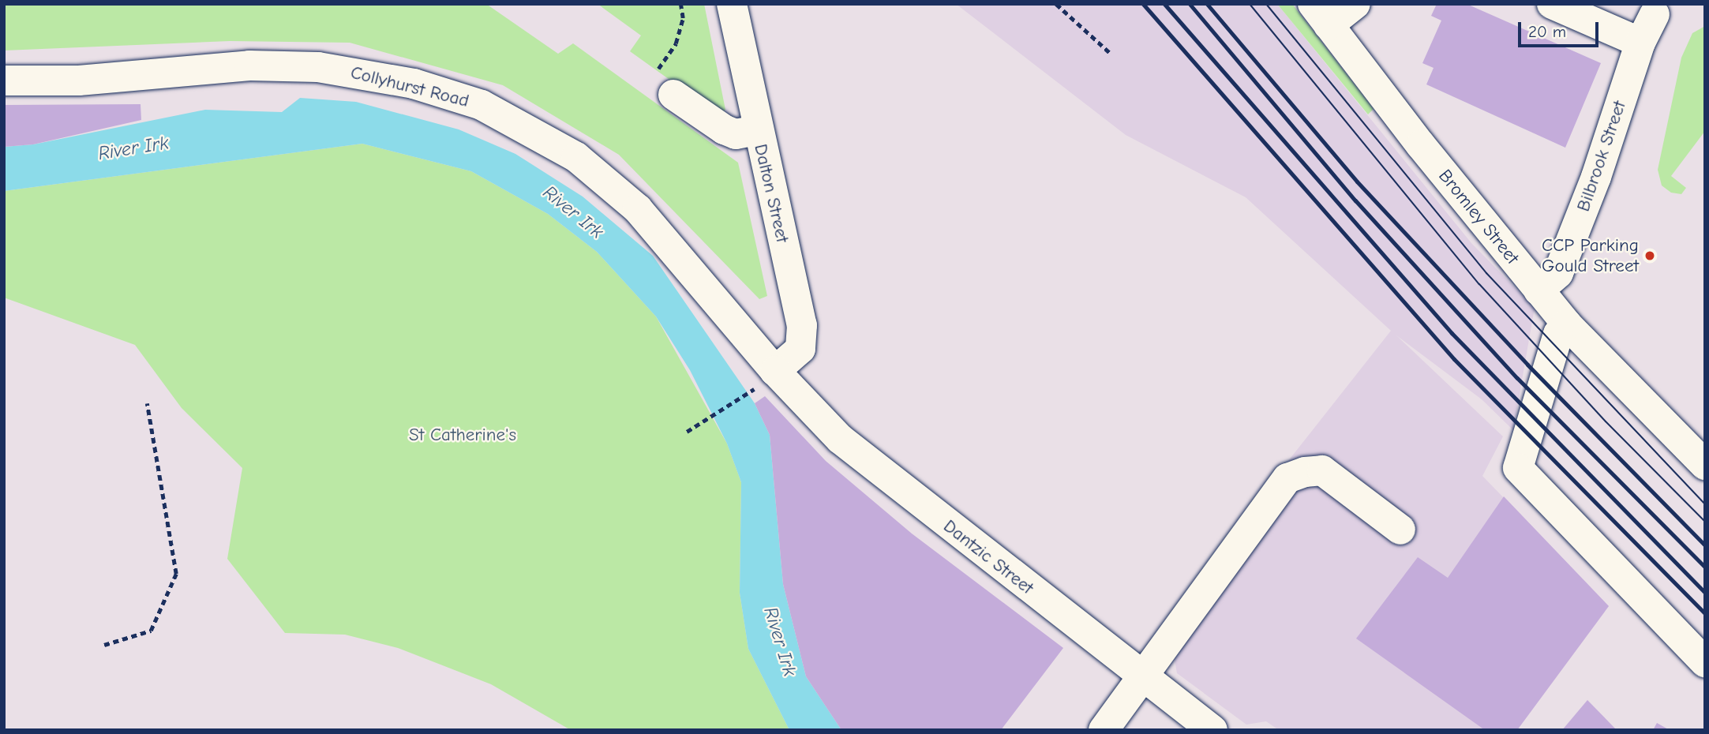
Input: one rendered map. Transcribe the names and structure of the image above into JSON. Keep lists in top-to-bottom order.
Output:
{
  "streets": {
    "street": [
      "Collyhurst Road",
      "Bilbrook Street",
      "Dalton Street",
      "Bromley Street",
      "Dantzic Street"
    ]
  },
  "crossings": [
    ["Collyhurst Road", "Dalton Street"],
    ["Collyhurst Road", "Dantzic Street"],
    ["Bilbrook Street", "Bromley Street"],
    ["Dalton Street", "Dantzic Street"]
  ],
  "water": ["River Irk"],
  "parks": ["St Catherine's"],
  "places": ["CCP Parking Gould Street"],
  "scale_bar": "20 m"
}
